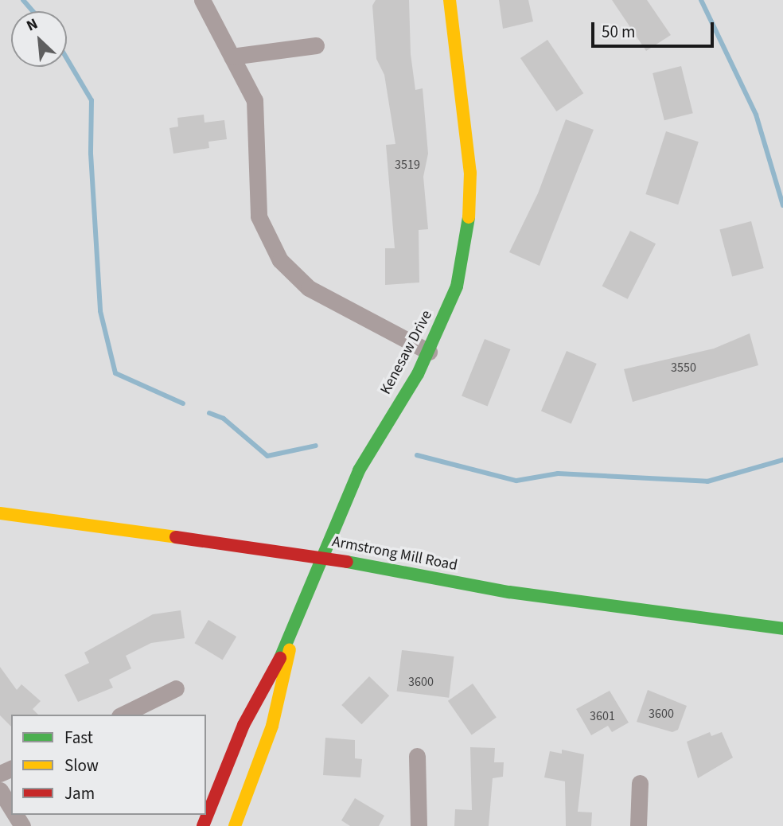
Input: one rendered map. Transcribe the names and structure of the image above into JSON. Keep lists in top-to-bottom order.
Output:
{
  "streets": {
    "street": ["Kenesaw Drive", "Armstrong Mill Road"]
  },
  "crossings": [
    ["Kenesaw Drive", "Armstrong Mill Road"]
  ],
  "house_numbers": [
    "3519",
    "3550",
    "3600",
    "3600",
    "3601"
  ],
  "legend": ["Fast", "Slow", "Jam"],
  "scale_bar": "50 m",
  "north": "top left"
}
